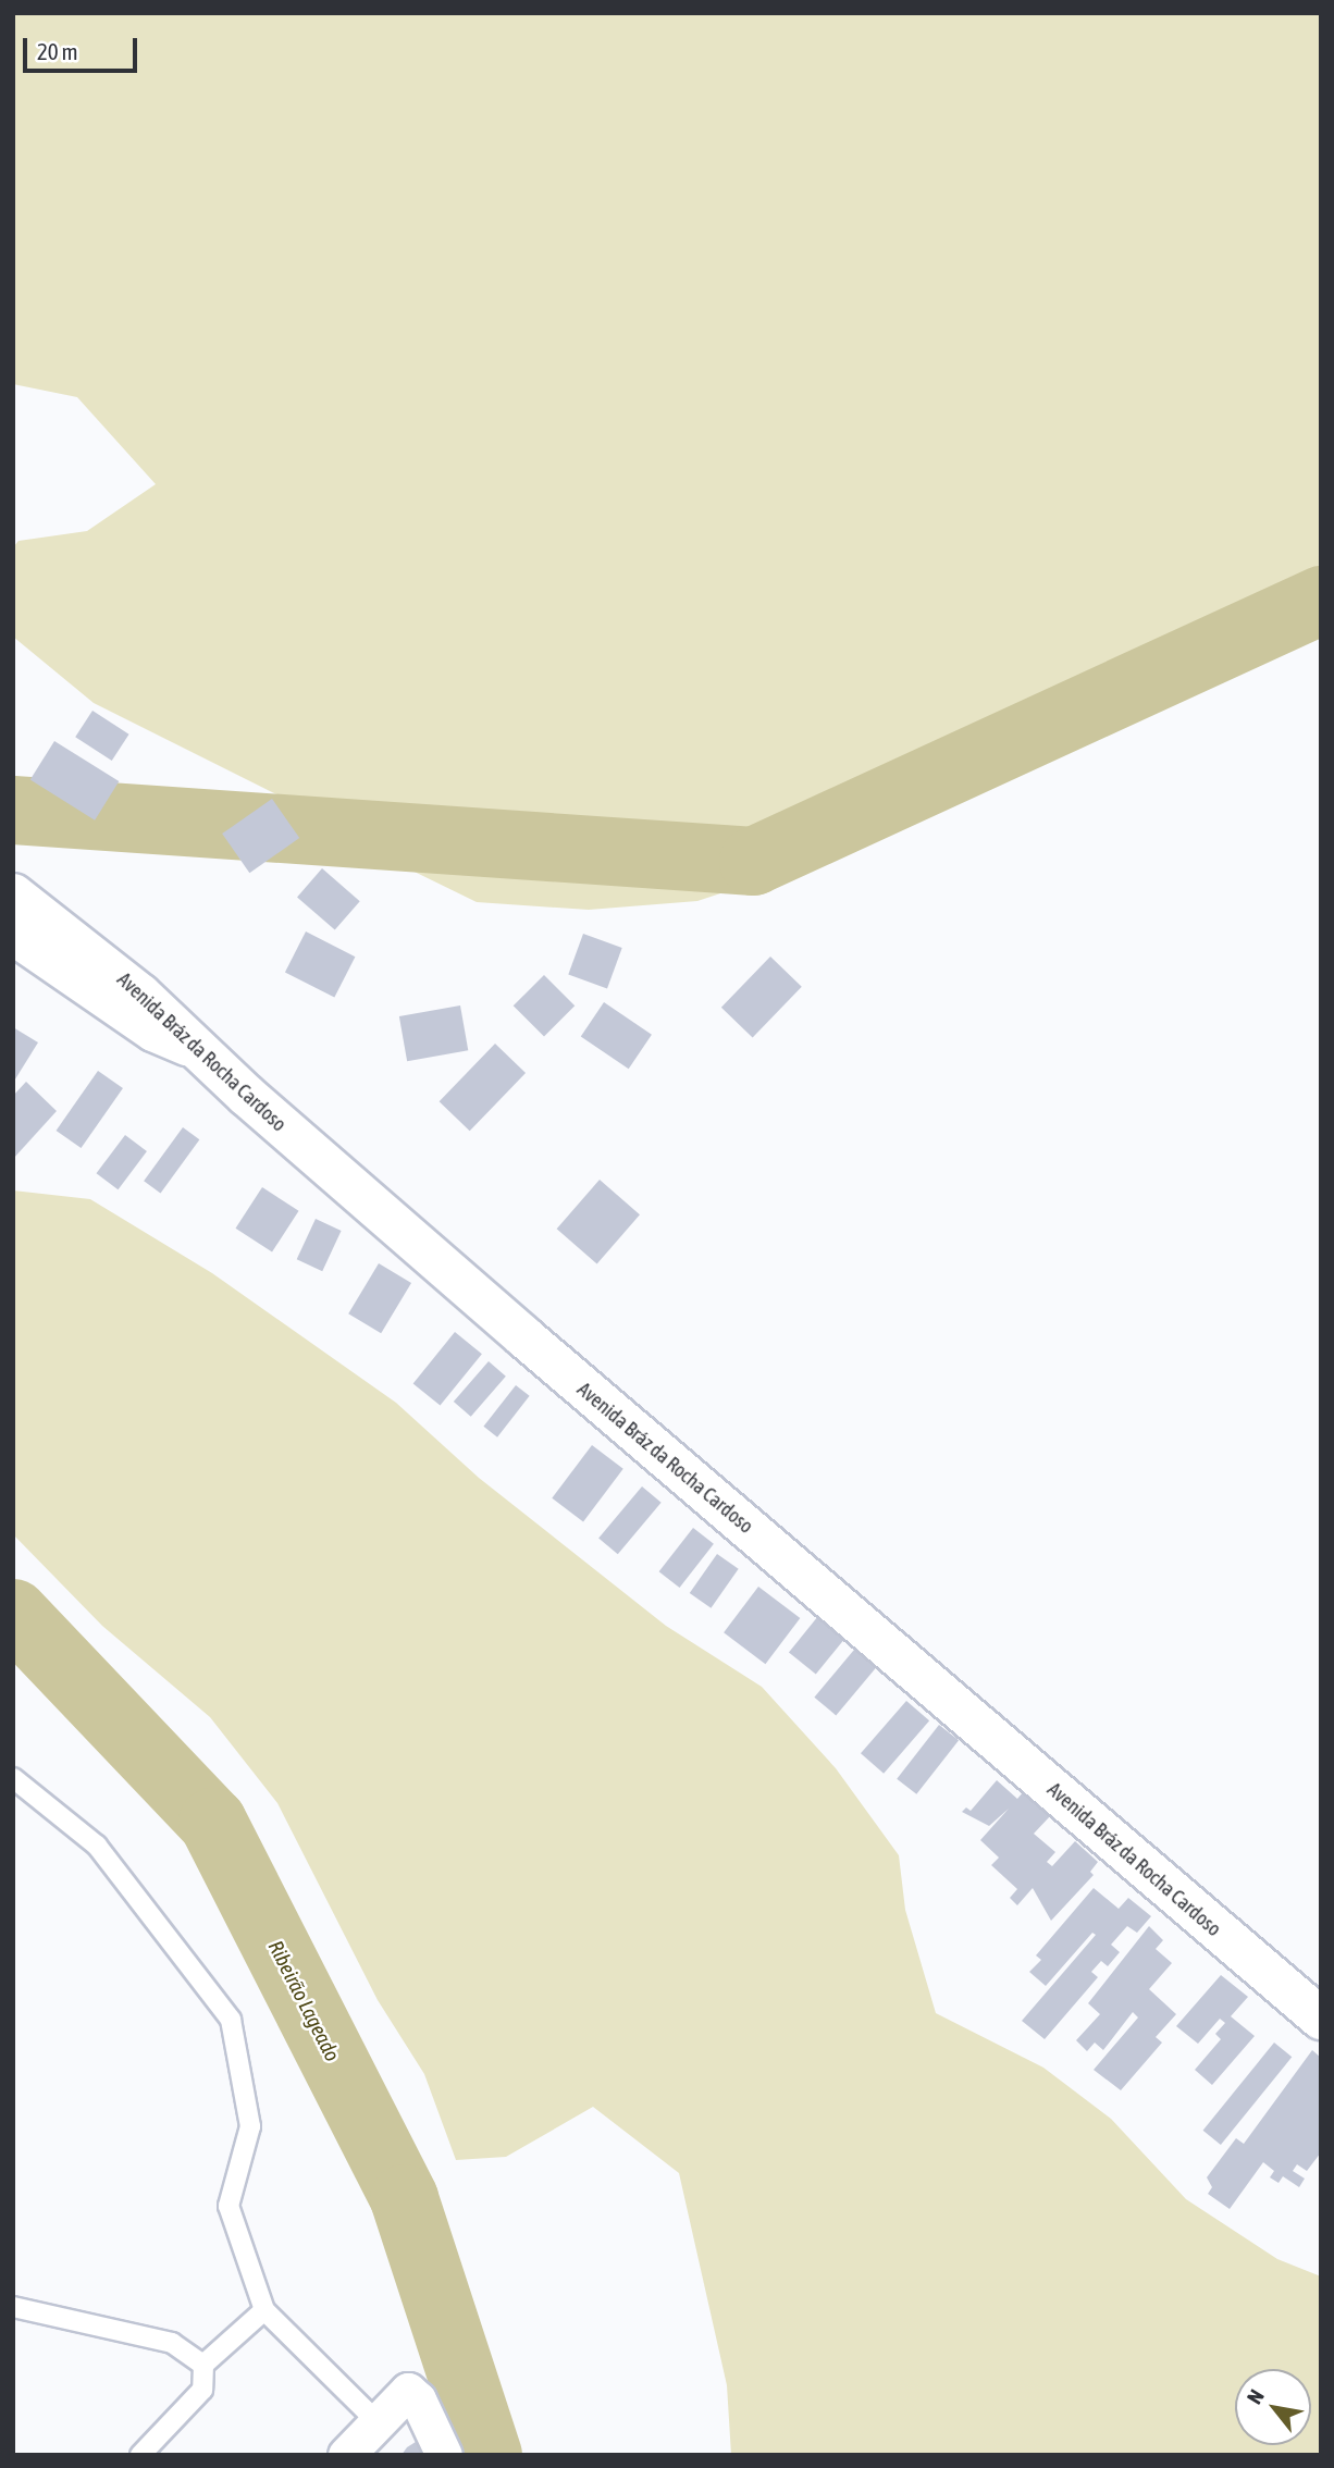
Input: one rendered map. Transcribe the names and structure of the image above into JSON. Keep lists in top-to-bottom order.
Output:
{
  "streets": {
    "street": ["Avenida Bráz da Rocha Cardoso"]
  },
  "water": ["Ribeirão Lageado"],
  "scale_bar": "20 m",
  "north": "top left"
}
